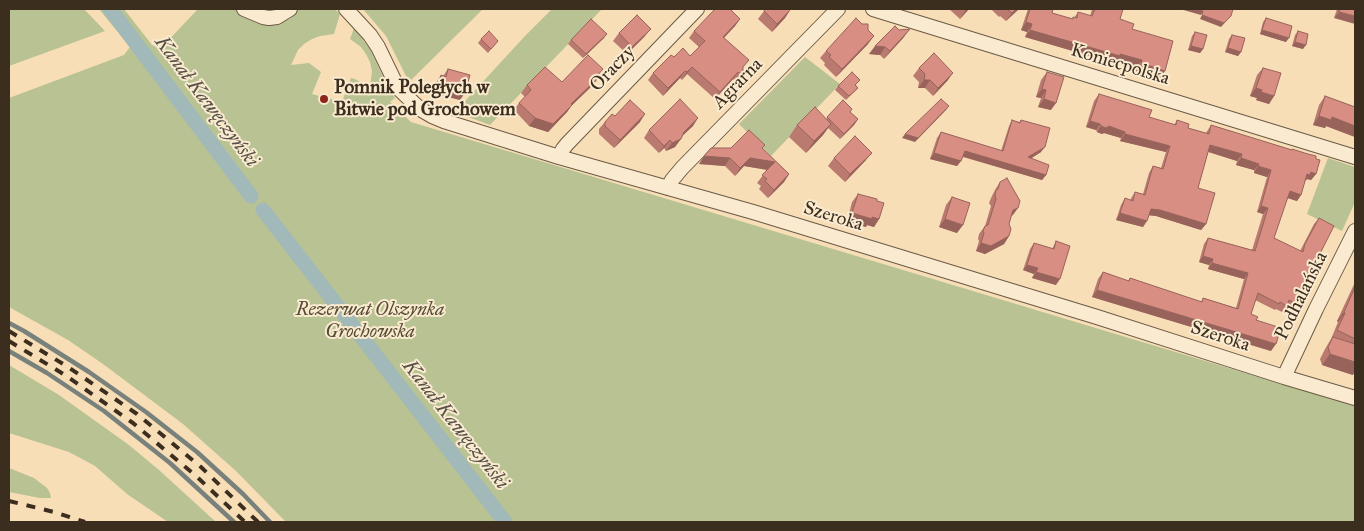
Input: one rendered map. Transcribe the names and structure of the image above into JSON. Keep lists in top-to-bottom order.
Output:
{
  "streets": {
    "street": [
      "Koniecpolska",
      "Oraczy",
      "Agrarna",
      "Szeroka",
      "Podhalańska"
    ]
  },
  "crossings": [
    ["Oraczy", "Szeroka"],
    ["Agrarna", "Szeroka"],
    ["Szeroka", "Podhalańska"]
  ],
  "water": ["Kanał Kawęczyński"],
  "parks": ["Rezerwat Olszynka Grochowska"],
  "places": ["Pomnik Poległych w Bitwie pod Grochowem"]
}
